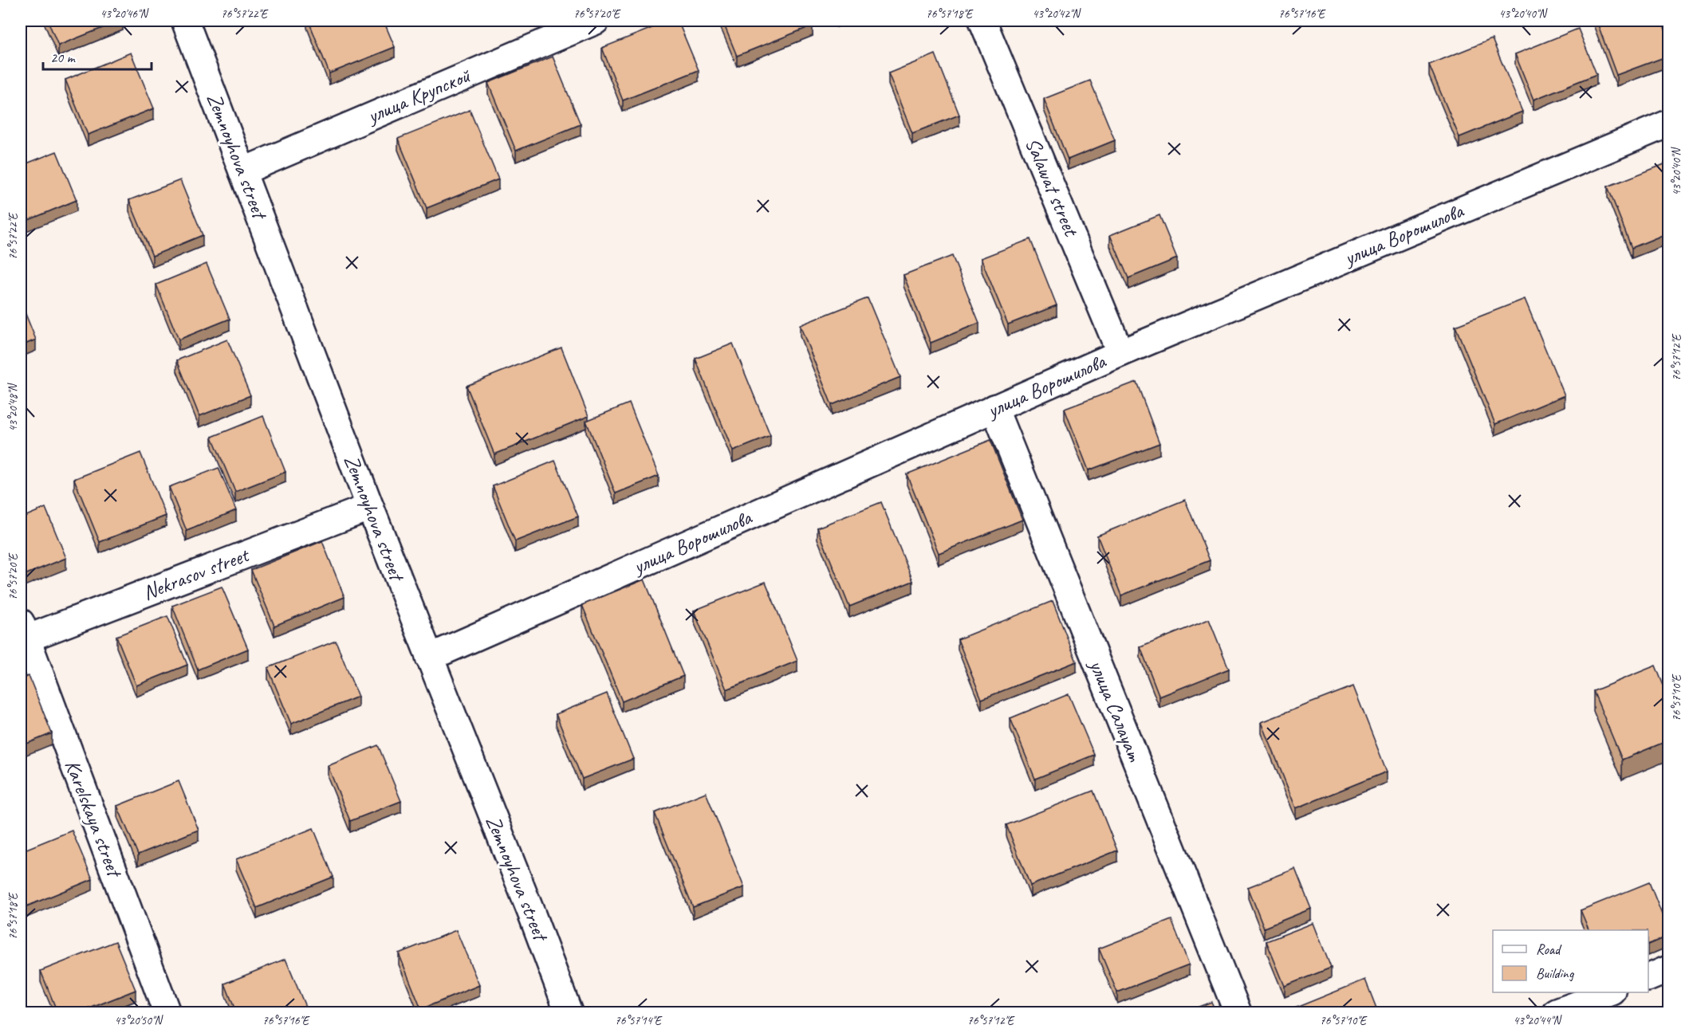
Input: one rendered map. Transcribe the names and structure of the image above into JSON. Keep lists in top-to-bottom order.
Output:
{
  "streets": {
    "street": [
      "улица Крупской",
      "Zemnoyhova street",
      "Salawat street",
      "улица Ворошилова",
      "Nekrasov street",
      "улица Салауат",
      "Karelskaya street"
    ]
  },
  "crossings": [
    ["улица Крупской", "Zemnoyhova street"],
    ["Zemnoyhova street", "улица Ворошилова"],
    ["Zemnoyhova street", "Nekrasov street"],
    ["Salawat street", "улица Ворошилова"],
    ["улица Ворошилова", "улица Салауат"],
    ["Nekrasov street", "Karelskaya street"]
  ],
  "legend": ["Road", "Building"],
  "scale_bar": "20 m",
  "coordinates": [
    "43°20'46\"N",
    "76°57'22\"E",
    "76°57'20\"E",
    "76°57'18\"E",
    "43°20'42\"N",
    "76°57'16\"E",
    "43°20'40\"N",
    "76°57'12\"E",
    "43°20'48\"N",
    "76°57'10\"E",
    "43°20'50\"N",
    "76°57'14\"E",
    "43°20'44\"N"
  ]
}
